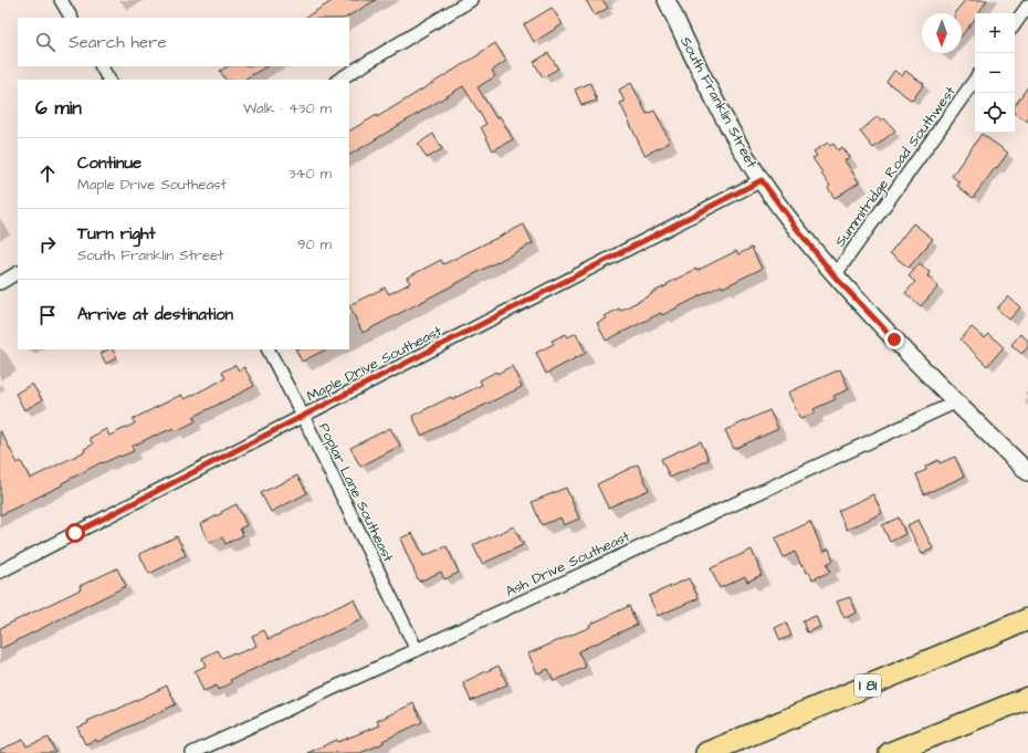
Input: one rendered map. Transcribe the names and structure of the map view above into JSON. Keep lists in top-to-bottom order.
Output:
{
  "streets": {
    "highway": ["I 81"],
    "main road": ["South Franklin Street"],
    "street": [
      "Summitridge Road Southwest",
      "Maple Drive Southeast",
      "Poplar Lane Southeast",
      "Ash Drive Southeast"
    ]
  },
  "crossings": [
    ["South Franklin Street", "Summitridge Road Southwest"],
    ["South Franklin Street", "Maple Drive Southeast"],
    ["South Franklin Street", "Ash Drive Southeast"],
    ["Maple Drive Southeast", "Poplar Lane Southeast"],
    ["Poplar Lane Southeast", "Ash Drive Southeast"]
  ],
  "north": "bottom",
  "page": {
    "map_buttons": ["+", "−"],
    "search": "Search here",
    "heading": ["6 min", "Walk · 430 m"],
    "list": [
      ["Continue", "Maple Drive Southeast", "340 m"],
      ["Turn right", "South Franklin Street", "90 m"],
      "Arrive at destination"
    ]
  }
}
